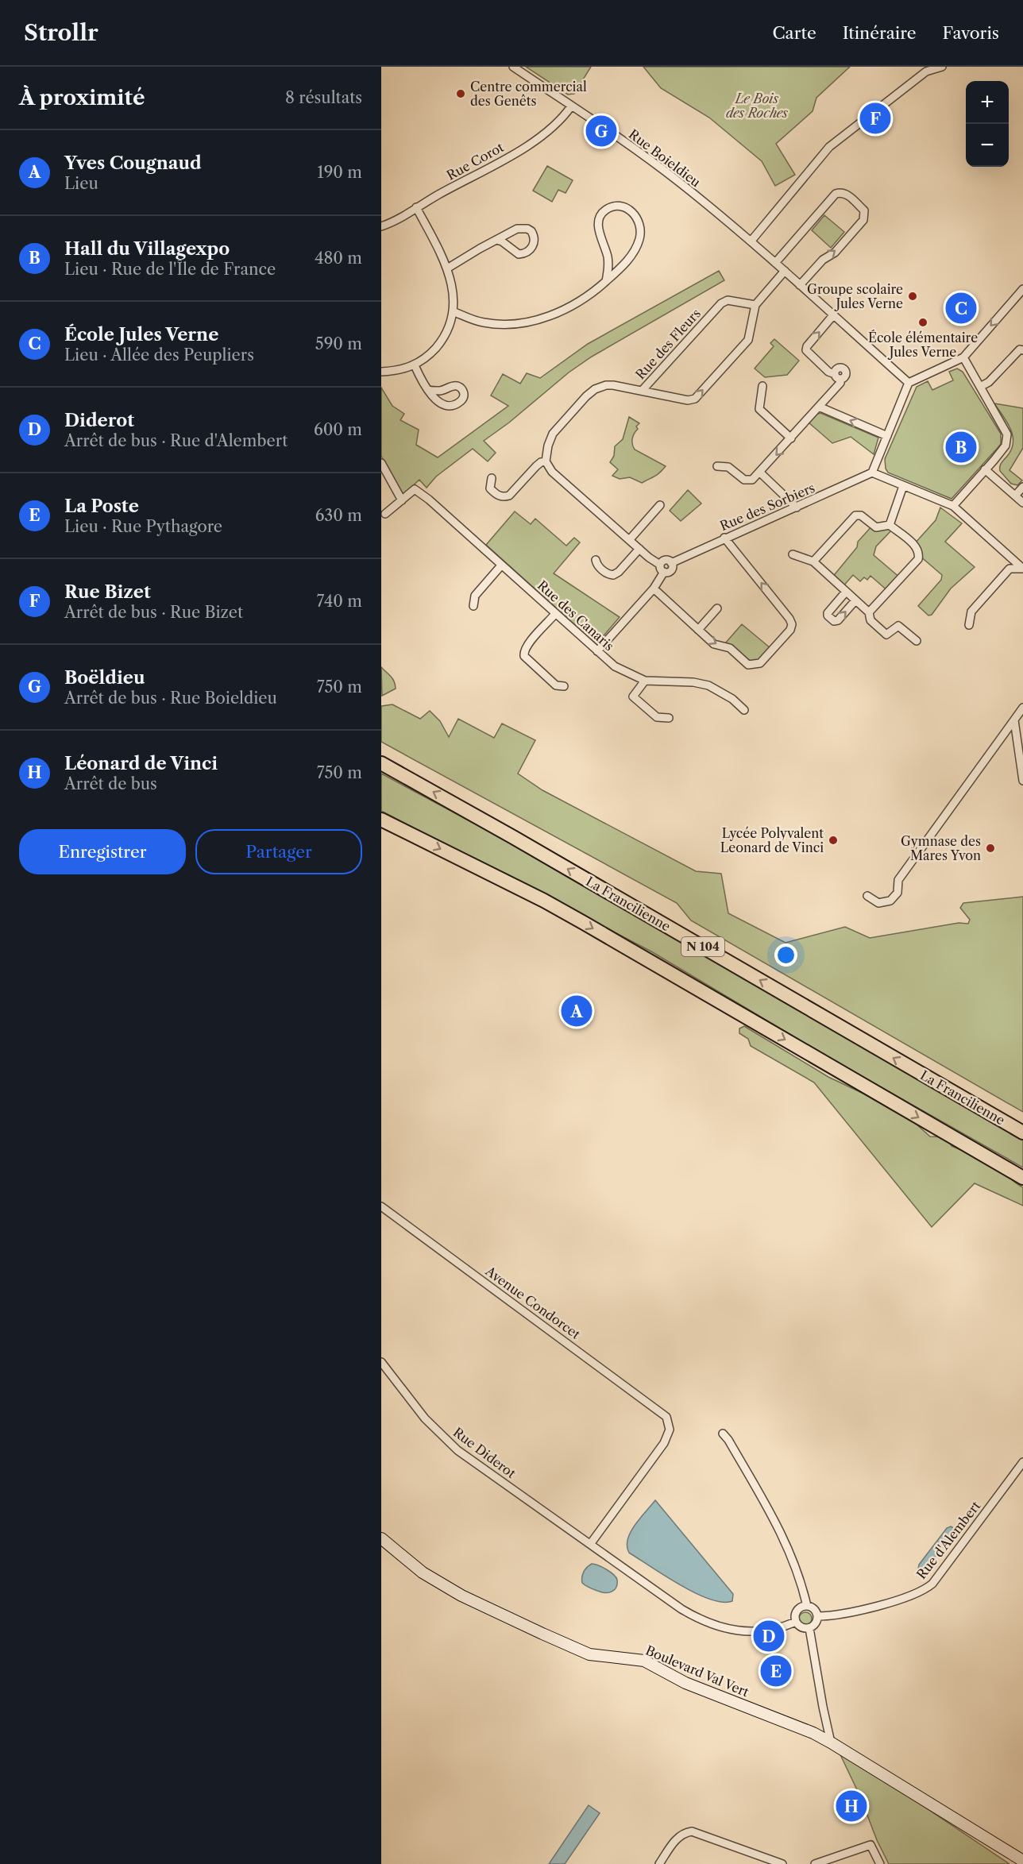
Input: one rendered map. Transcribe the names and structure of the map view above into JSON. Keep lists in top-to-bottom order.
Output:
{
  "streets": {
    "highway": ["La Francilienne", "N 104"],
    "street": [
      "Rue Boieldieu",
      "Rue Corot",
      "Rue des Fleurs",
      "Rue des Sorbiers",
      "Rue des Canaris",
      "Avenue Condorcet",
      "Rue Diderot",
      "Rue d'Alembert",
      "Boulevard Val Vert"
    ]
  },
  "crossings": [
    ["Rue Boieldieu", "Rue Corot"],
    ["Rue des Sorbiers", "Rue des Canaris"],
    ["Avenue Condorcet", "Rue Diderot"]
  ],
  "parks": ["Le Bois des Roches"],
  "places": [
    "Centre commercial des Genêts",
    "Groupe scolaire Jules Verne",
    "École élémentaire Jules Verne",
    "Lycée Polyvalent Leonard de Vinci",
    "Gymnase des Mares Yvon"
  ],
  "page": {
    "header": "Strollr",
    "nav": ["Carte", "Itinéraire", "Favoris"],
    "heading": ["À proximité", "8 résultats"],
    "map_buttons": ["+", "−"],
    "pins": [
      "F",
      "G",
      "C",
      "B",
      "A",
      "D",
      "E",
      "H"
    ],
    "list": [
      {
        "mark": "A",
        "name": "Yves Cougnaud",
        "note": "Lieu",
        "value": "190 m"
      },
      {
        "mark": "B",
        "name": "Hall du Villagexpo",
        "note": "Lieu · Rue de l'Île de France",
        "value": "480 m"
      },
      {
        "mark": "C",
        "name": "École Jules Verne",
        "note": "Lieu · Allée des Peupliers",
        "value": "590 m"
      },
      {
        "mark": "D",
        "name": "Diderot",
        "note": "Arrêt de bus · Rue d'Alembert",
        "value": "600 m"
      },
      {
        "mark": "E",
        "name": "La Poste",
        "note": "Lieu · Rue Pythagore",
        "value": "630 m"
      },
      {
        "mark": "F",
        "name": "Rue Bizet",
        "note": "Arrêt de bus · Rue Bizet",
        "value": "740 m"
      },
      {
        "mark": "G",
        "name": "Boëldieu",
        "note": "Arrêt de bus · Rue Boieldieu",
        "value": "750 m"
      },
      {
        "mark": "H",
        "name": "Léonard de Vinci",
        "note": "Arrêt de bus",
        "value": "750 m"
      }
    ],
    "buttons": ["Enregistrer", "Partager"]
  }
}
